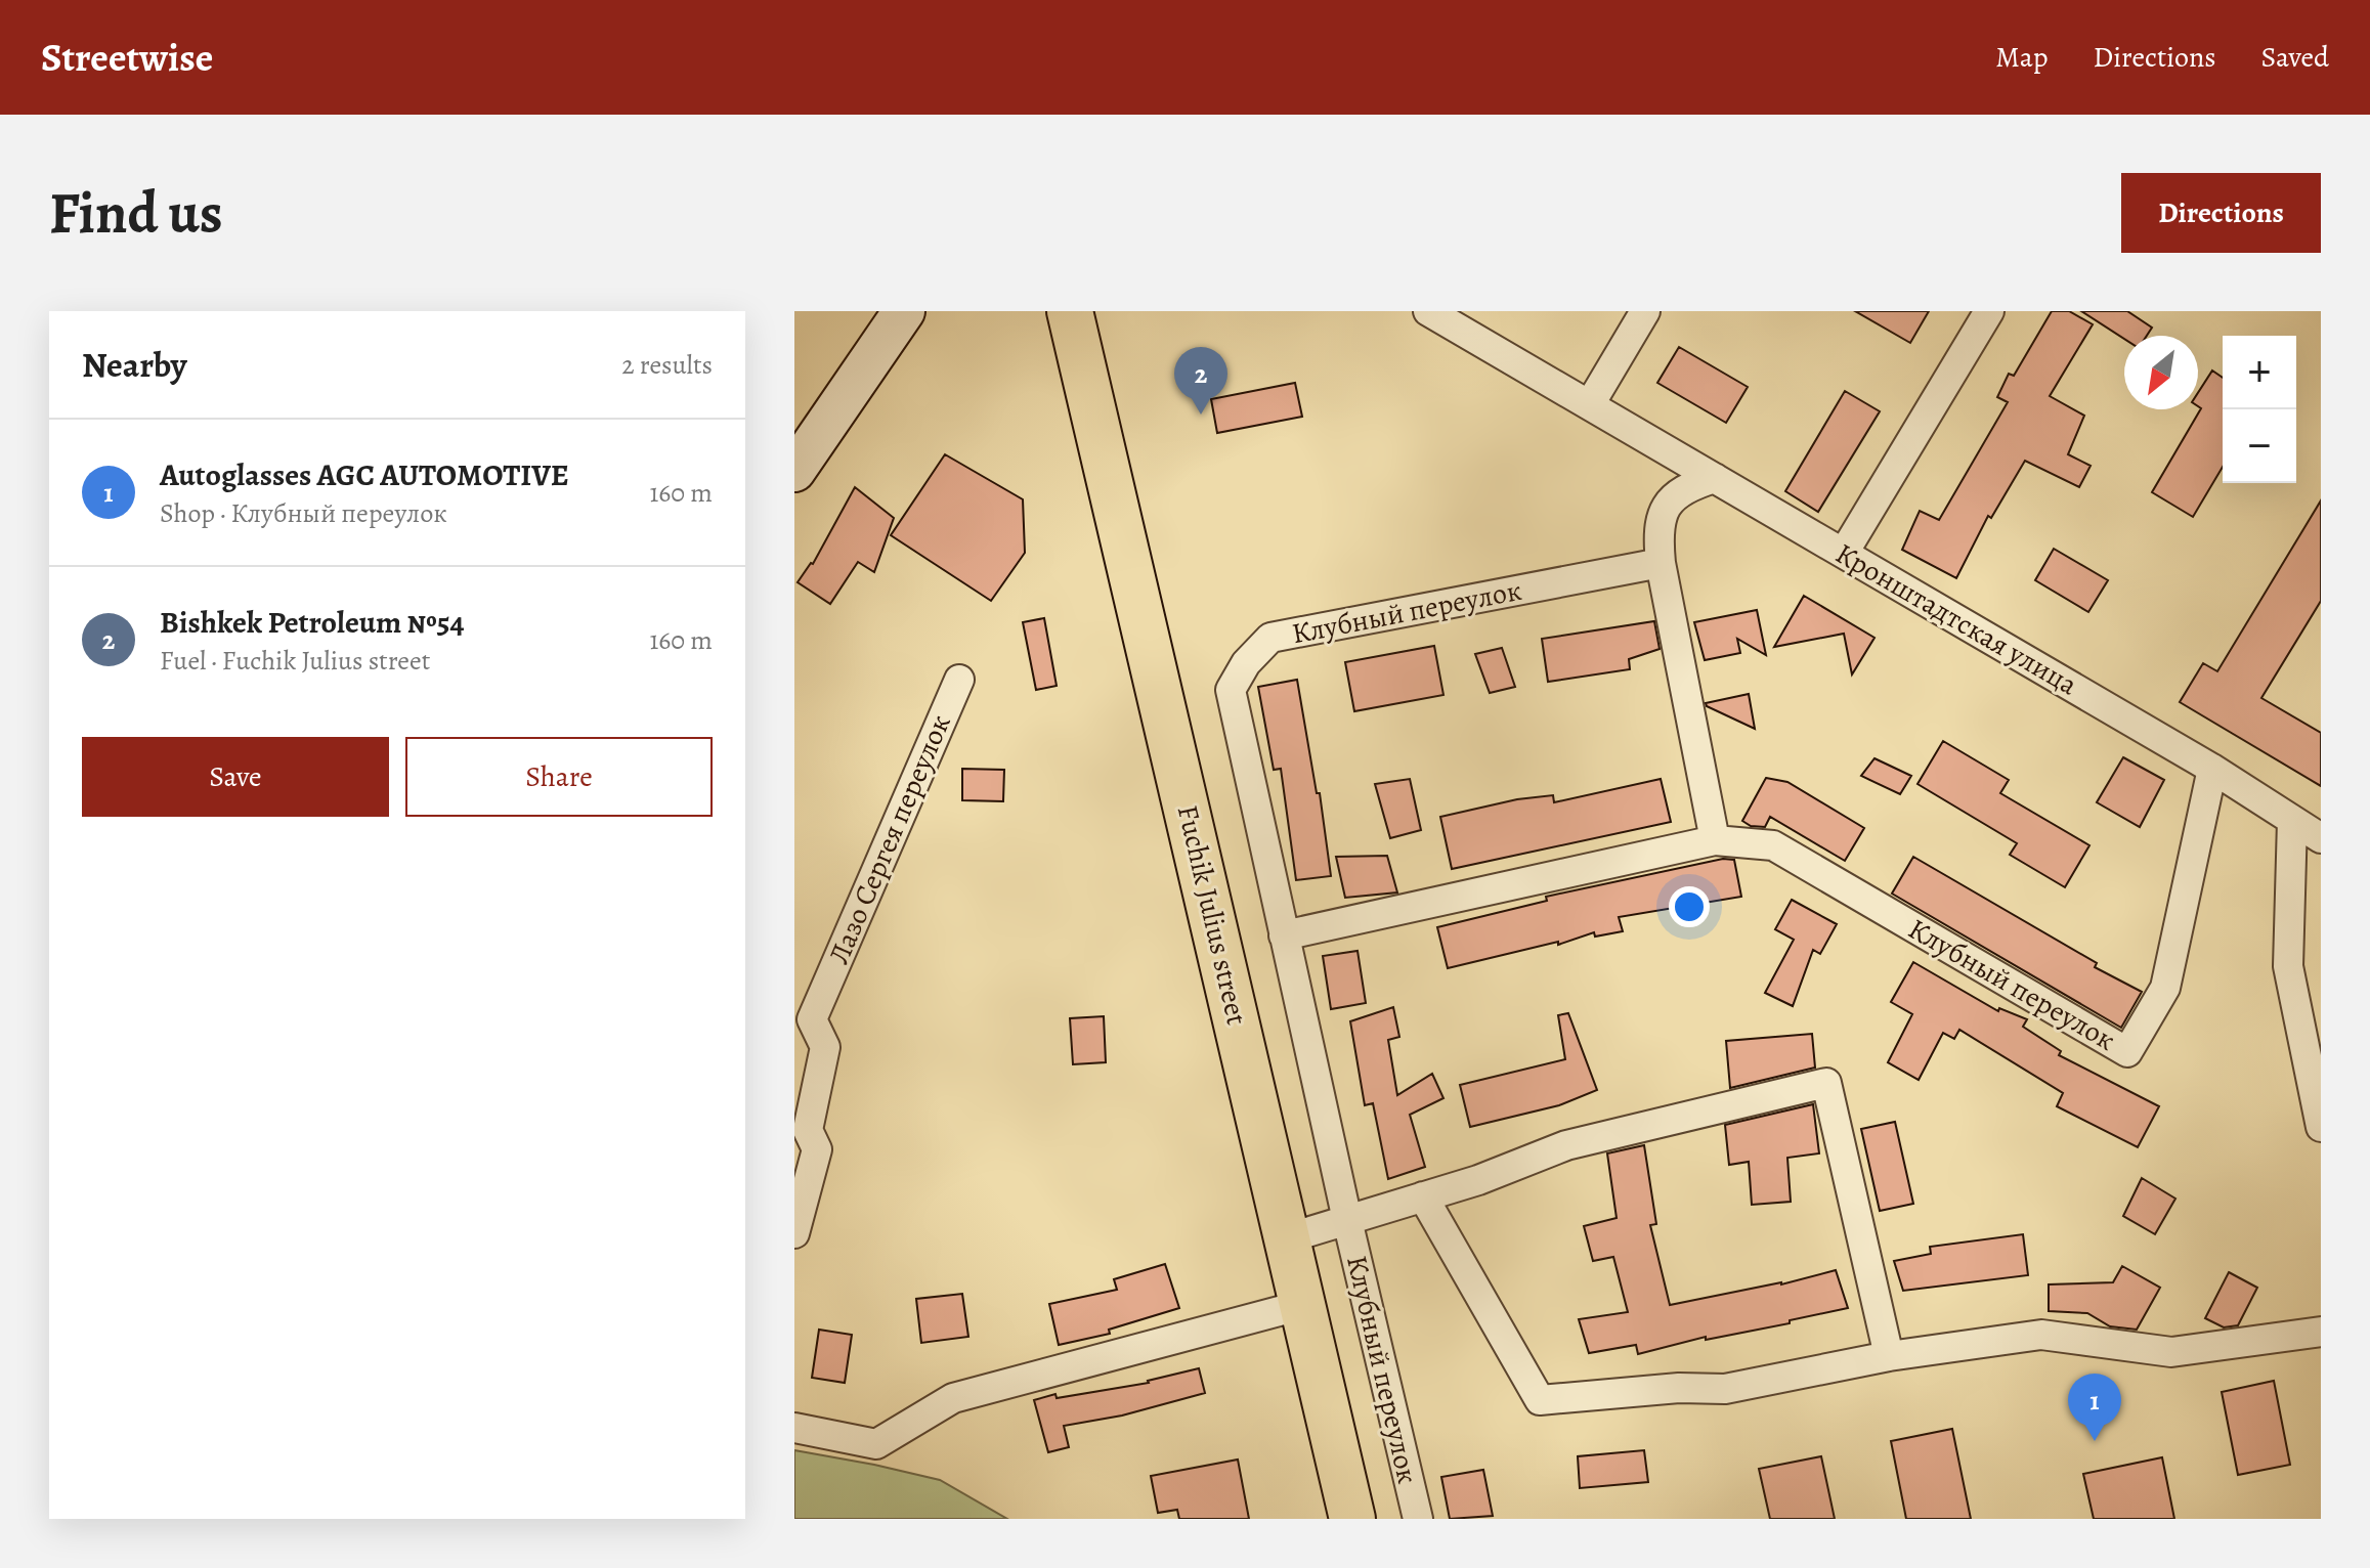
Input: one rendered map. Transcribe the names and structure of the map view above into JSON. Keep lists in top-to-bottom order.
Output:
{
  "streets": {
    "main road": ["Fuchik Julius street"],
    "street": ["Клубный переулок", "Кронштадтская улица", "Лазо Сергея переулок"]
  },
  "crossings": [
    ["Клубный переулок", "Кронштадтская улица"],
    ["Клубный переулок", "Fuchik Julius street"]
  ],
  "north": "bottom left",
  "page": {
    "header": "Streetwise",
    "nav": ["Map", "Directions", "Saved"],
    "buttons": [
      "Directions",
      ["Save", "Share"]
    ],
    "title": "Find us",
    "heading": ["Nearby", "2 results"],
    "map_buttons": ["+", "−"],
    "pins": ["2", "1"],
    "list": [
      {
        "mark": "1",
        "name": "Autoglasses AGC AUTOMOTIVE",
        "note": "Shop · Клубный переулок",
        "value": "160 m"
      },
      {
        "mark": "2",
        "name": "Bishkek Petroleum №54",
        "note": "Fuel · Fuchik Julius street",
        "value": "160 m"
      }
    ]
  }
}
